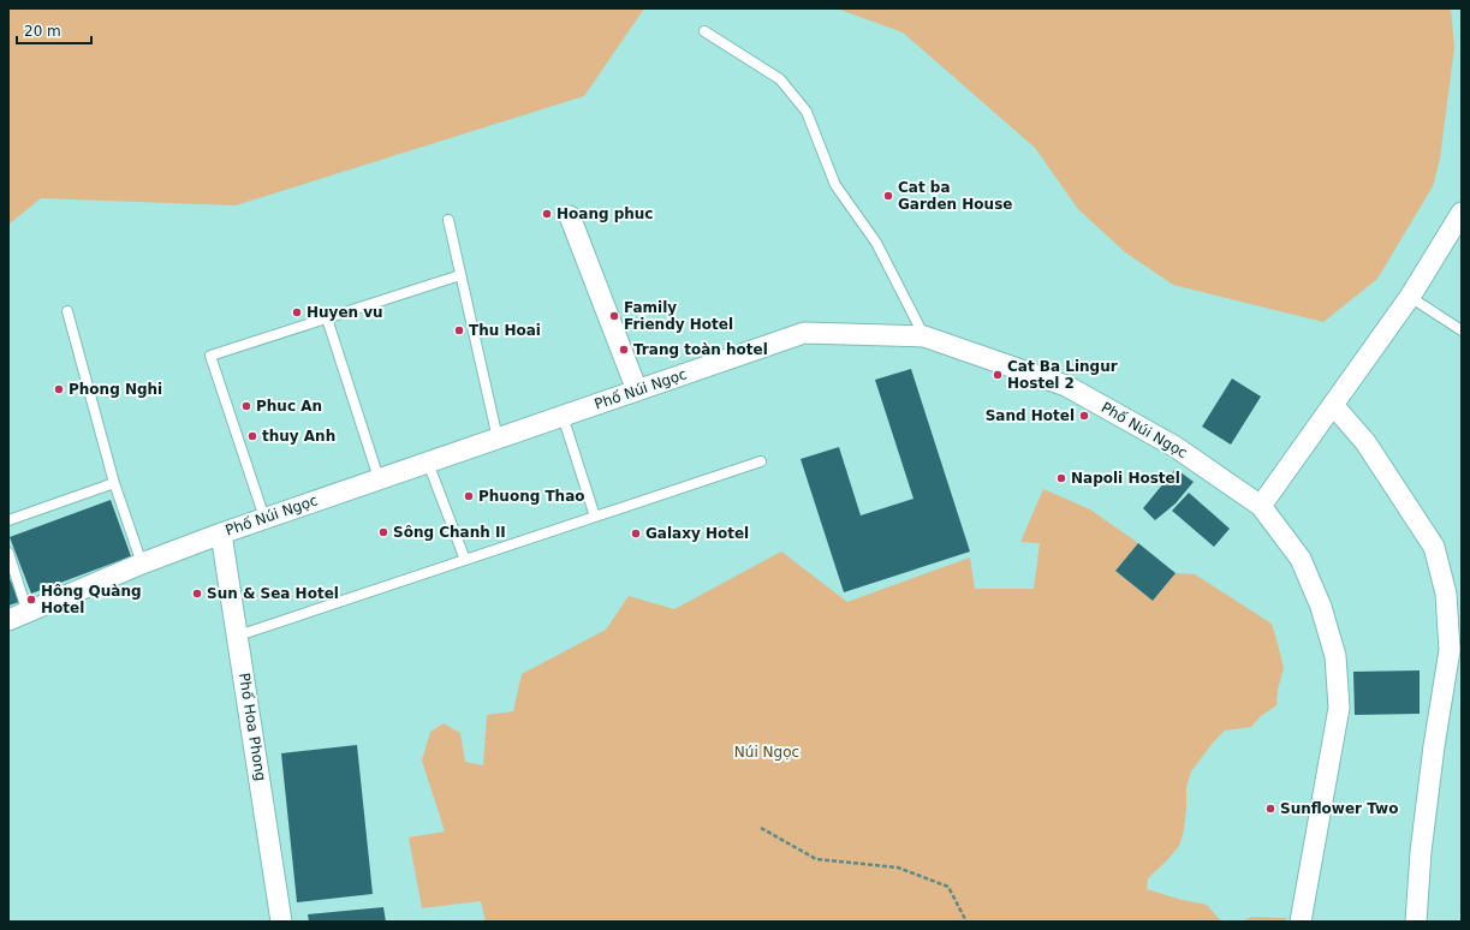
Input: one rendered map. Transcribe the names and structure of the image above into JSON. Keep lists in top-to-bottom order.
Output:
{
  "streets": {
    "street": ["Phố Núi Ngọc", "Phố Hoa Phong"]
  },
  "crossings": [
    ["Phố Núi Ngọc", "Phố Hoa Phong"]
  ],
  "parks": ["Núi Ngọc"],
  "places": [
    "Cat ba Garden House",
    "Hoang phuc",
    "Huyen vu",
    "Family Friendy Hotel",
    "Thu Hoai",
    "Trang toàn hotel",
    "Cat Ba Lingur Hostel 2",
    "Phong Nghi",
    "Phuc An",
    "Sand Hotel",
    "thuy Anh",
    "Napoli Hostel",
    "Phuong Thao",
    "Sông Chanh II",
    "Galaxy Hotel",
    "Sun & Sea Hotel",
    "Hông Quàng Hotel",
    "Sunflower Two"
  ],
  "scale_bar": "20 m"
}
